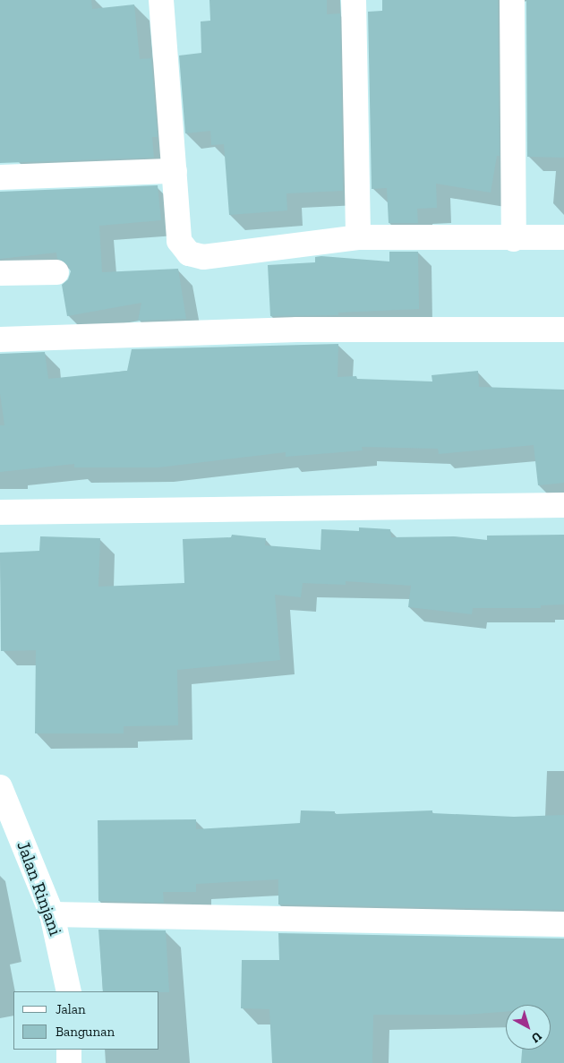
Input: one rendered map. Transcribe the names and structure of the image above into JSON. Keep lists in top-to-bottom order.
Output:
{
  "streets": {
    "street": ["Jalan Rinjani"]
  },
  "legend": ["Jalan", "Bangunan"],
  "north": "bottom right"
}
